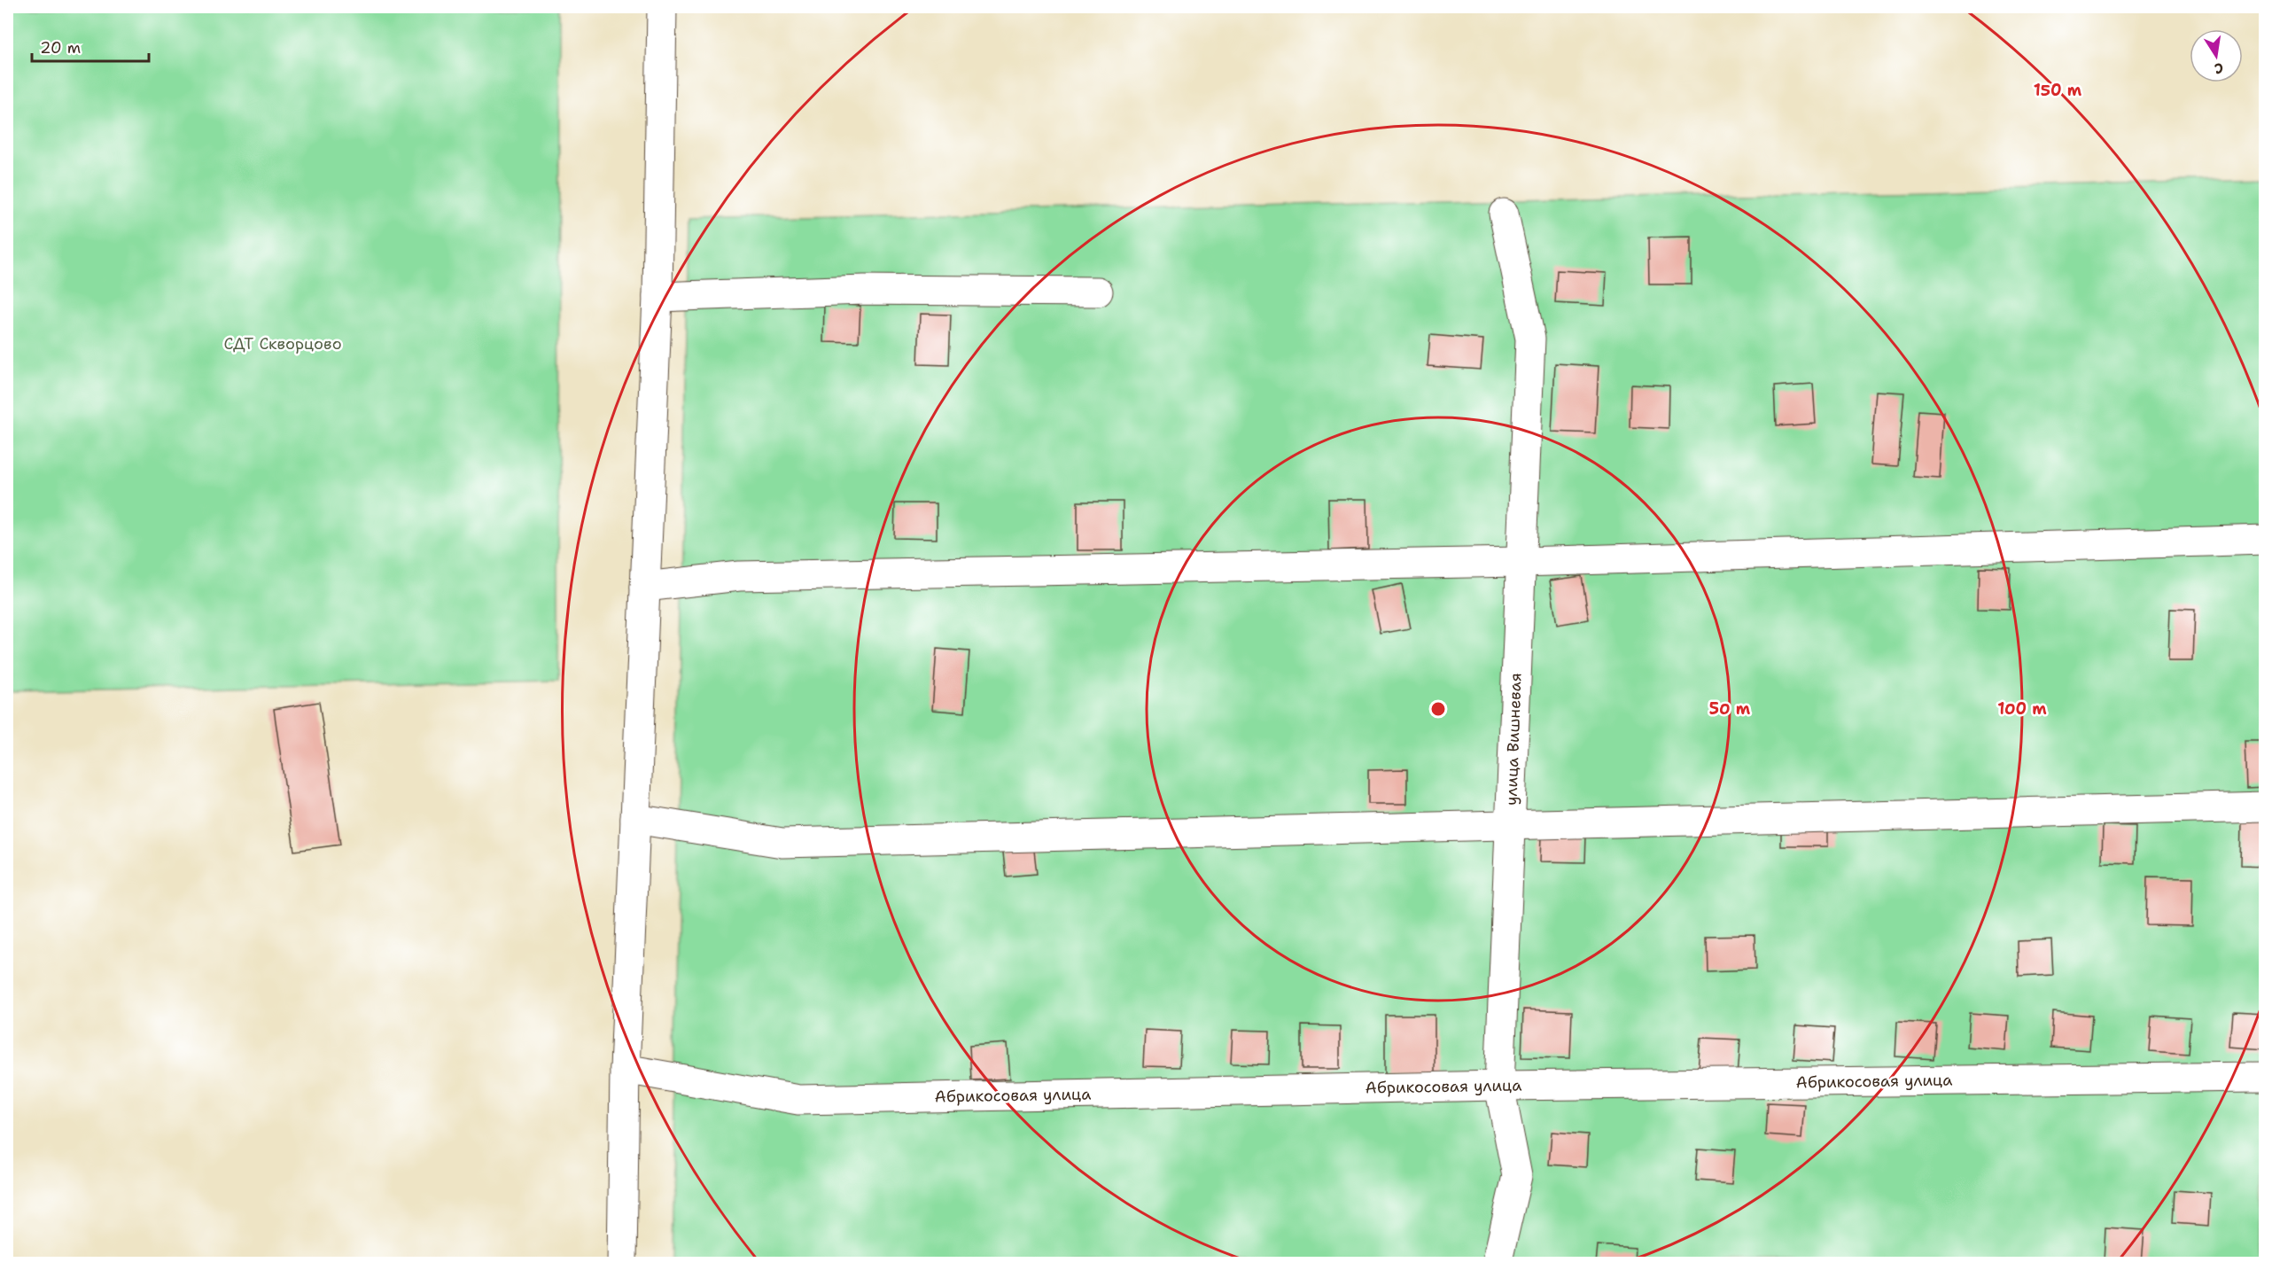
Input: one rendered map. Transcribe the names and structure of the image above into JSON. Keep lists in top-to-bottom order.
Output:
{
  "streets": {
    "street": ["улица Вишневая", "Абрикосовая улица"]
  },
  "crossings": [
    ["улица Вишневая", "Абрикосовая улица"]
  ],
  "parks": ["СДТ Скворцово"],
  "scale_bar": "20 m",
  "north": "bottom",
  "rings": ["150 m", "50 m", "100 m"]
}
